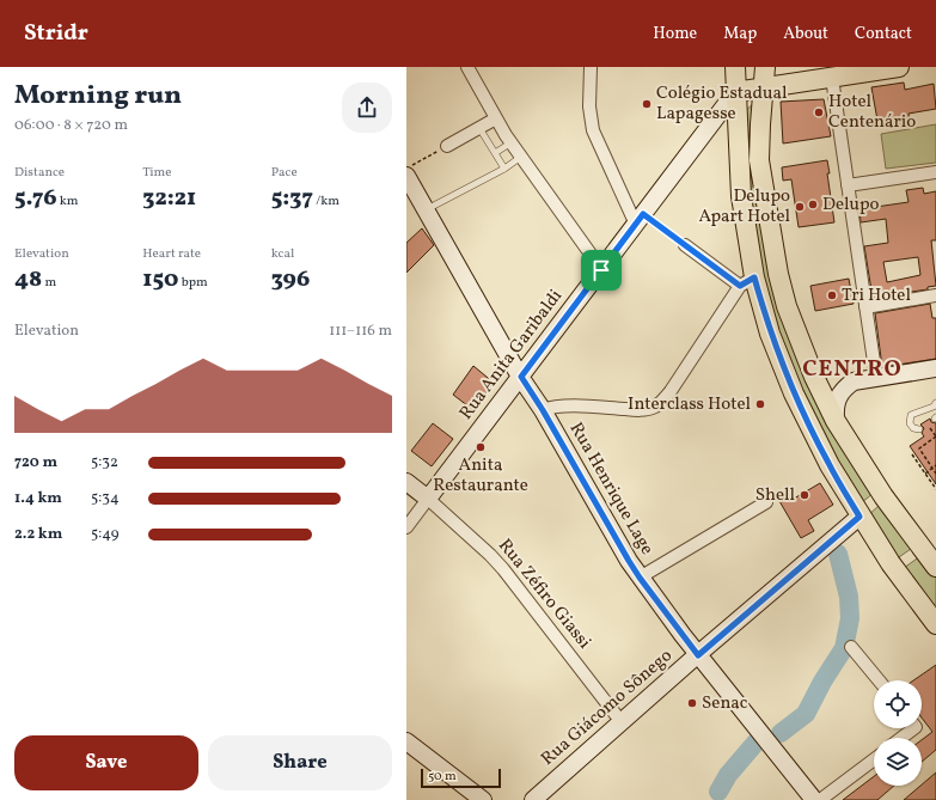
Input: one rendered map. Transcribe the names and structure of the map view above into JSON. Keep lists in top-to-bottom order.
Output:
{
  "streets": {
    "main road": ["Rua Anita Garibaldi", "Rua Henrique Lage", "Rua Giácomo Sônego"],
    "street": ["Rua Zéfiro Giassi"]
  },
  "crossings": [
    ["Rua Anita Garibaldi", "Rua Henrique Lage"],
    ["Rua Anita Garibaldi", "Rua Zéfiro Giassi"],
    ["Rua Henrique Lage", "Rua Giácomo Sônego"],
    ["Rua Zéfiro Giassi", "Rua Giácomo Sônego"]
  ],
  "districts": ["CENTRO"],
  "places": [
    "Colégio Estadual Lapagesse",
    "Hotel Centenário",
    "Delupo",
    "Delupo Apart Hotel",
    "Tri Hotel",
    "Interclass Hotel",
    "Anita Restaurante",
    "Shell",
    "Senac"
  ],
  "scale_bar": "50 m",
  "page": {
    "header": "Stridr",
    "nav": [
      "Home",
      "Map",
      "About",
      "Contact"
    ],
    "heading": ["Morning run", "06:00 · 8 × 720 m"],
    "stats": [
      ["Distance", "5.76 km"],
      ["Time", "32:21"],
      ["Pace", "5:37 /km"],
      ["Elevation", "48 m"],
      ["Heart rate", "150 bpm"],
      ["kcal", "396"]
    ],
    "chart": ["Elevation", "111–116 m"],
    "list": [
      {
        "name": "720 m",
        "note": "5:32"
      },
      {
        "name": "1.4 km",
        "note": "5:34"
      },
      {
        "name": "2.2 km",
        "note": "5:49"
      }
    ],
    "buttons": ["Save", "Share"],
    "scale": "50 m"
  }
}
